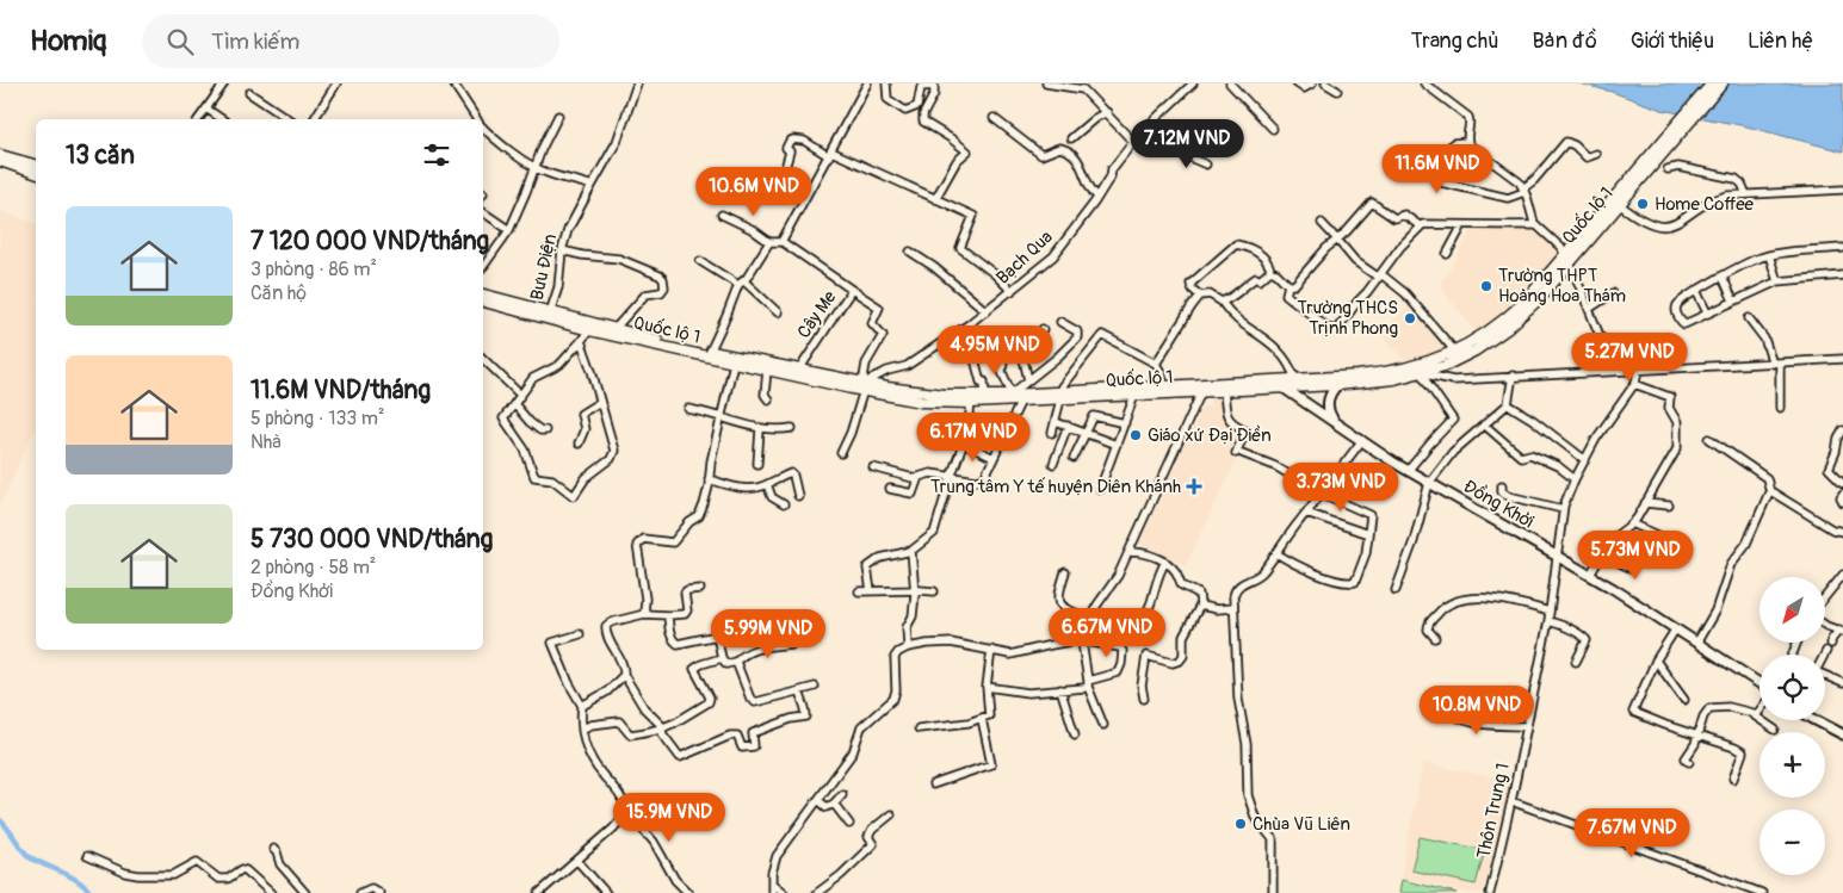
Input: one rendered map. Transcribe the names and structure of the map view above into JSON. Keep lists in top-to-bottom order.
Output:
{
  "streets": {
    "highway": ["Quốc lộ 1"],
    "main road": ["Đồng Khởi"],
    "street": [
      "Bạch Qua",
      "Bưu Điện",
      "Cây Me",
      "Thôn Trung 1"
    ]
  },
  "crossings": [
    ["Quốc lộ 1", "Bạch Qua"],
    ["Quốc lộ 1", "Bưu Điện"],
    ["Quốc lộ 1", "Cây Me"],
    ["Quốc lộ 1", "Đồng Khởi"],
    ["Đồng Khởi", "Thôn Trung 1"]
  ],
  "places": {
    "other": [
      "Home Coffee",
      "Trường THPT Hoàng Hoa Thám",
      "Trường THCS Trịnh Phong",
      "Giáo xứ Đại Điền",
      "Chùa Vũ Liên"
    ],
    "health": ["Trung tâm Y tế huyện Diên Khánh"]
  },
  "north": "bottom left",
  "page": {
    "header": "Homiq",
    "search": "Tìm kiếm",
    "nav": [
      "Trang chủ",
      "Bản đồ",
      "Giới thiệu",
      "Liên hệ"
    ],
    "price": [
      "7.12M VND",
      "11.6M VND",
      "10.6M VND",
      "4.95M VND",
      "5.27M VND",
      "6.17M VND",
      "3.73M VND",
      "5.73M VND",
      "6.67M VND",
      "5.99M VND",
      "10.8M VND",
      "15.9M VND",
      "7.67M VND"
    ],
    "heading": "13 căn",
    "list": [
      {
        "name": "7 120 000 VND/tháng",
        "note": "3 phòng · 86 m² · Căn hộ"
      },
      {
        "name": "11.6M VND/tháng",
        "note": "5 phòng · 133 m² · Nhà"
      },
      {
        "name": "5 730 000 VND/tháng",
        "note": "2 phòng · 58 m² · Đồng Khởi"
      }
    ],
    "map_buttons": ["+", "−"]
  }
}
